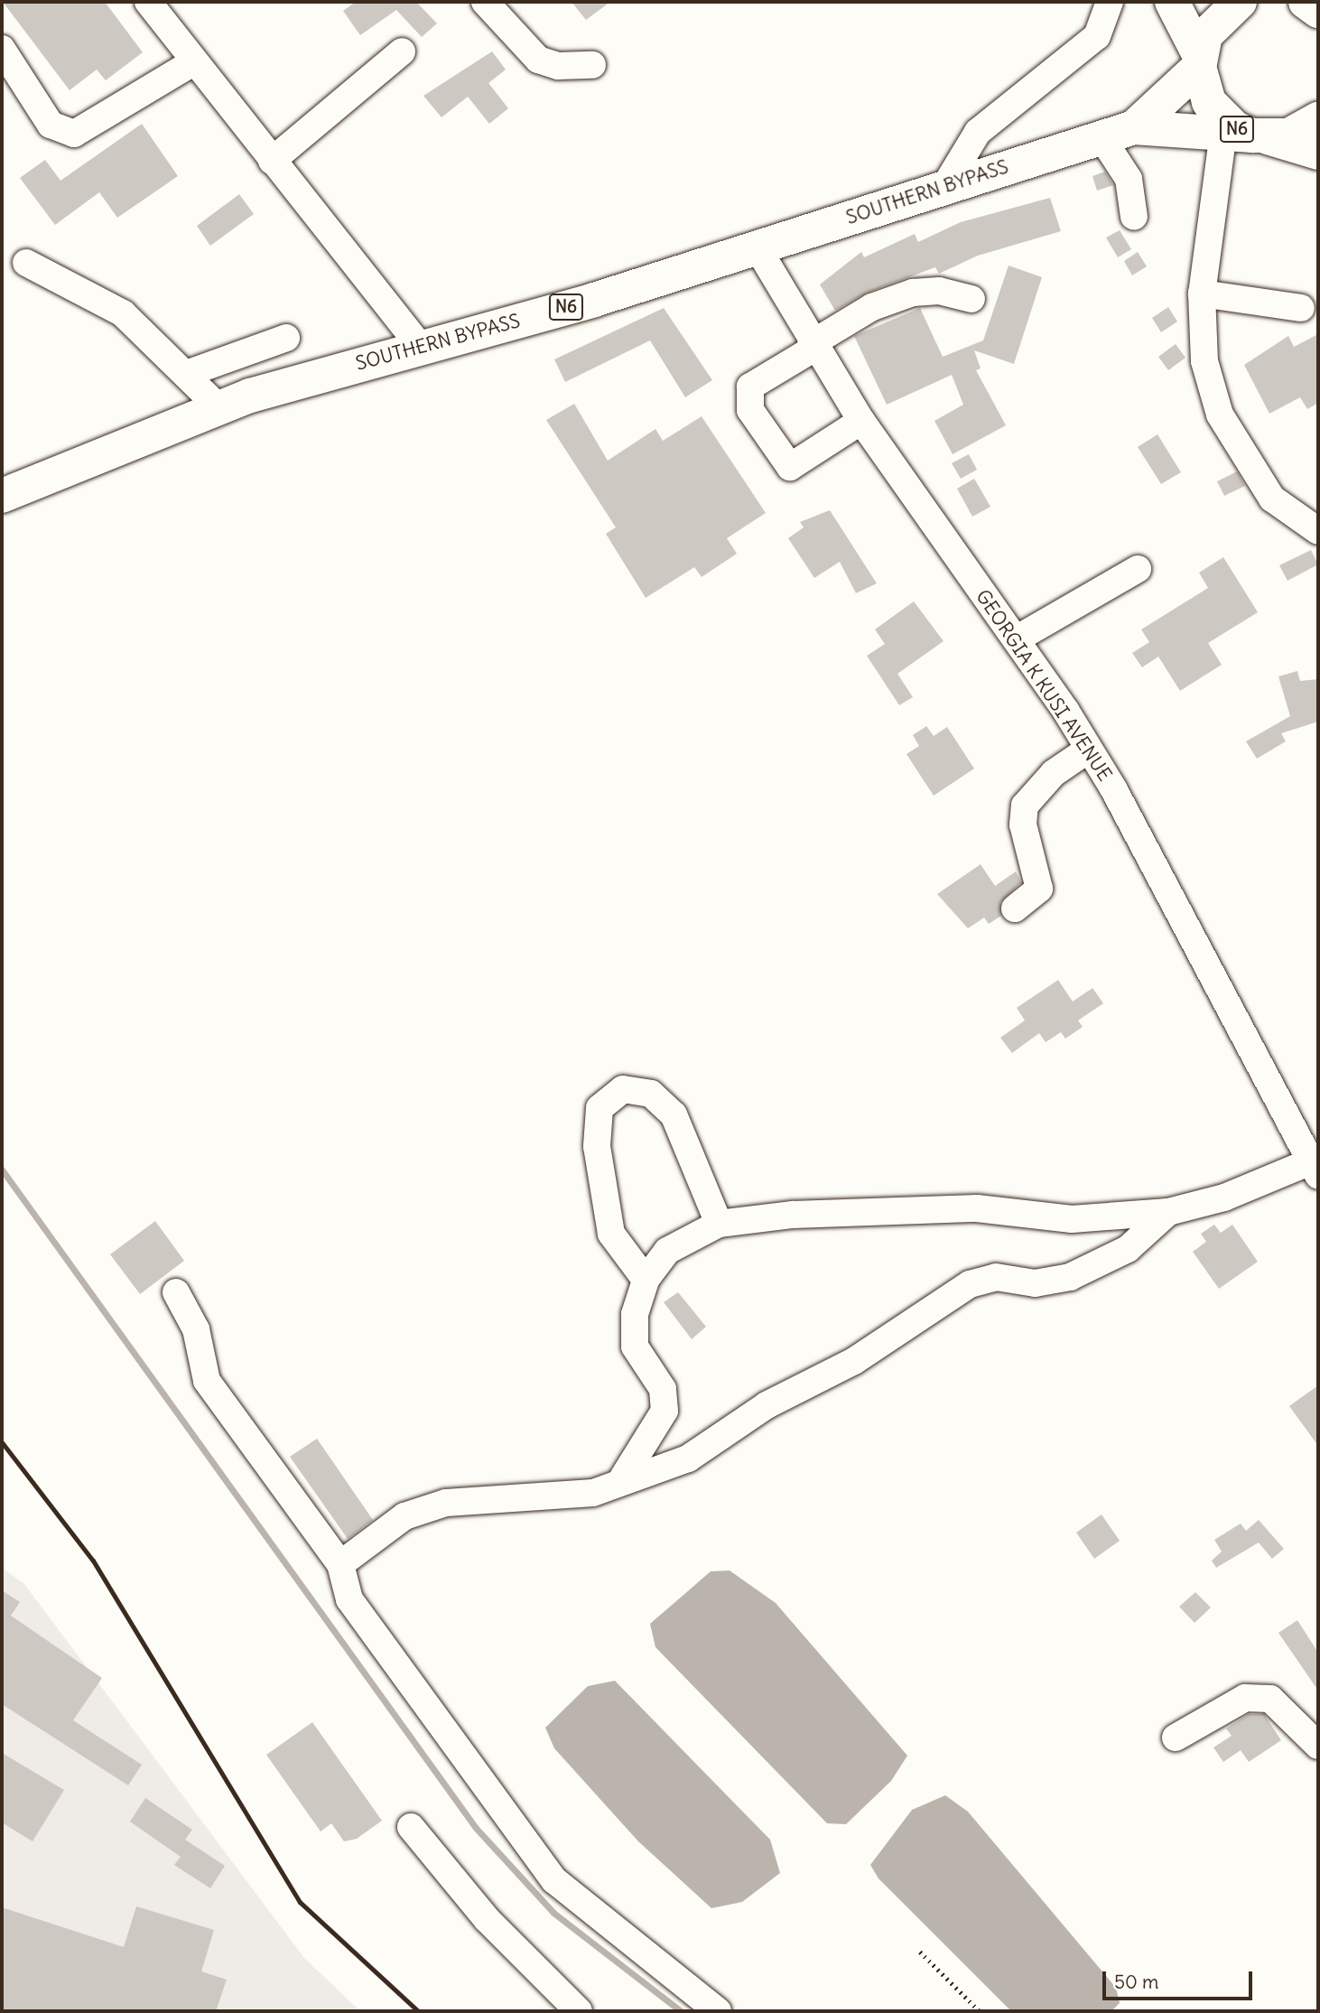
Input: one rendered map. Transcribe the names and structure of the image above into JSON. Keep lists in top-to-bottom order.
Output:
{
  "streets": {
    "main road": ["N6", "SOUTHERN BYPASS"],
    "street": ["GEORGIA K KUSI AVENUE"]
  },
  "crossings": [
    ["N6", "SOUTHERN BYPASS"],
    ["SOUTHERN BYPASS", "GEORGIA K KUSI AVENUE"]
  ],
  "scale_bar": "50 m"
}
